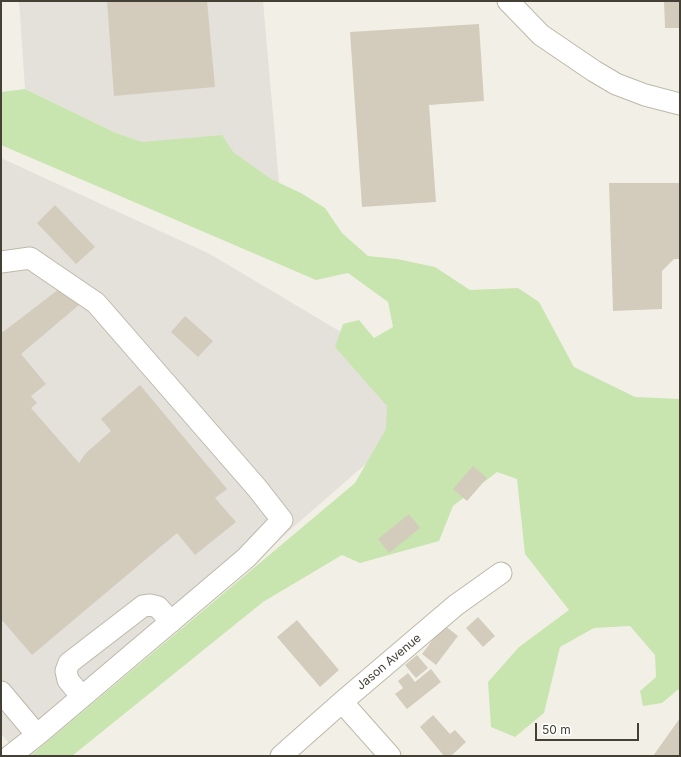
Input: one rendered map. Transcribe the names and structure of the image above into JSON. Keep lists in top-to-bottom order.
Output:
{
  "streets": {
    "street": ["Jason Avenue"]
  },
  "scale_bar": "50 m"
}
